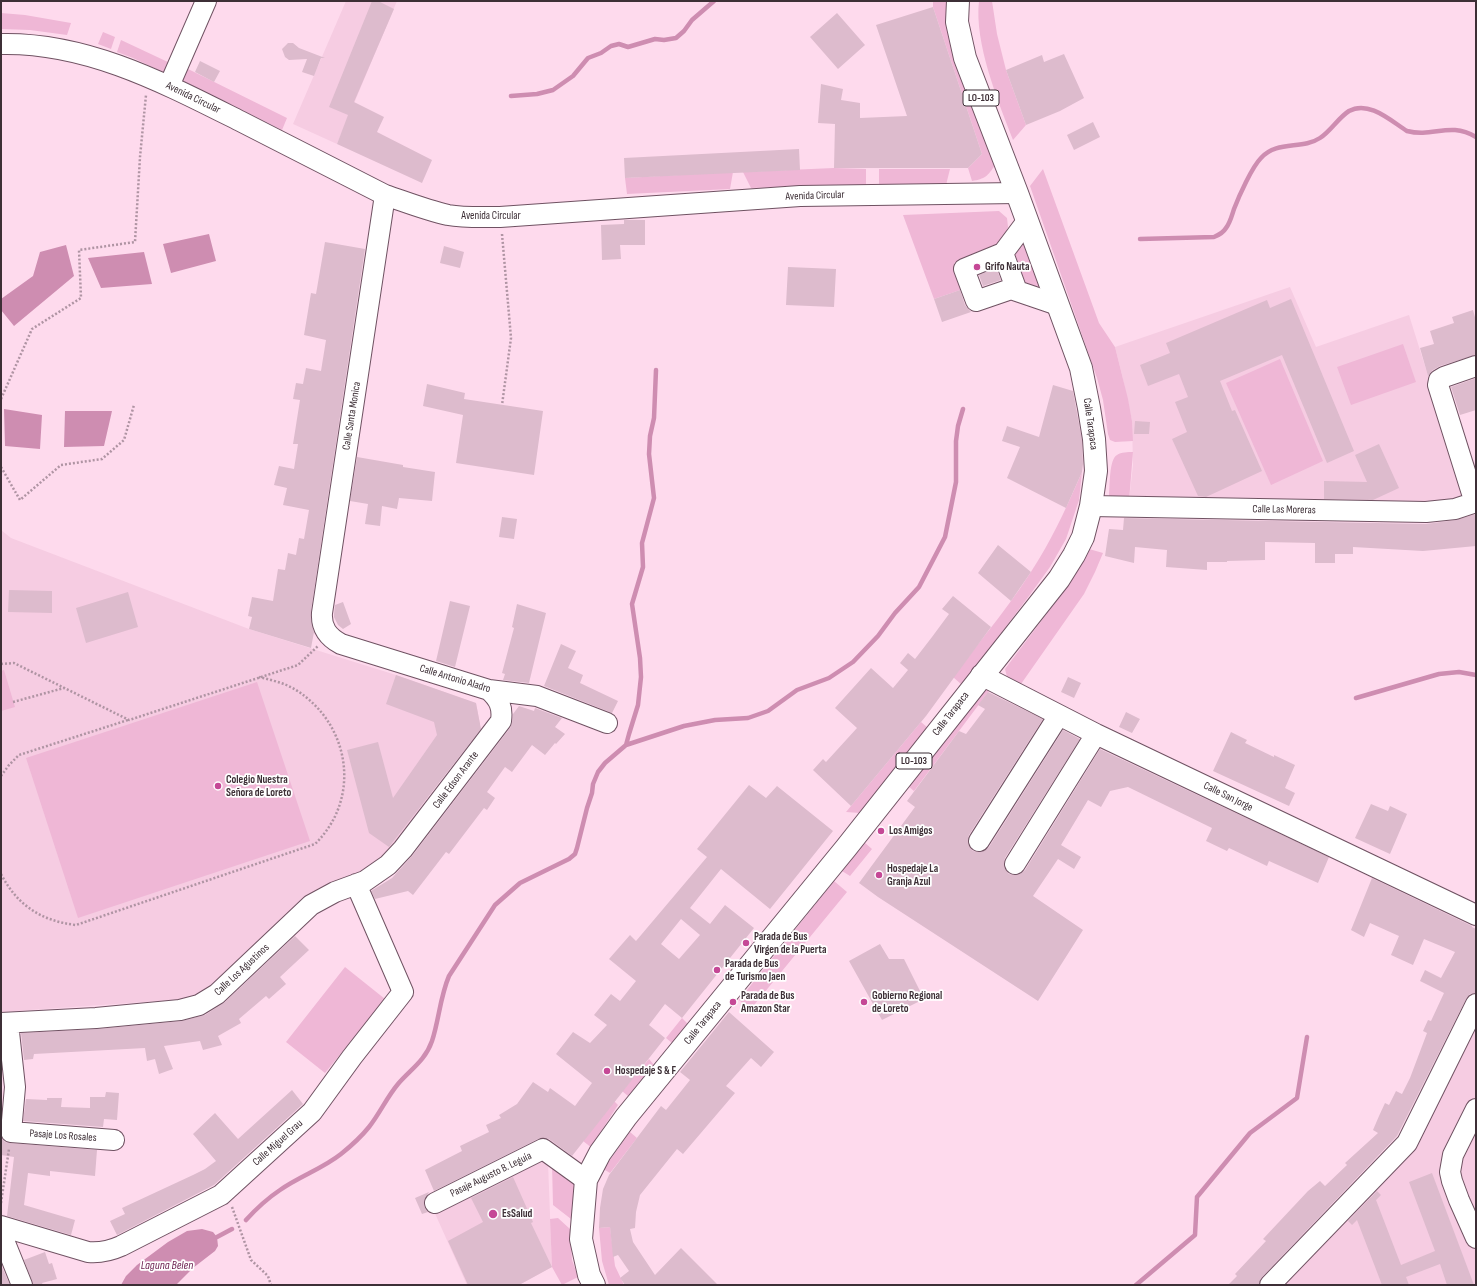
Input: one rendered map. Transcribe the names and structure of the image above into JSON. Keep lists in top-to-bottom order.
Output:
{
  "streets": {
    "main road": ["LO-103", "Calle Tarapaca"],
    "street": [
      "Avenida Circular",
      "Calle Santa Monica",
      "Calle Las Moreras",
      "Calle Antonio Aladro",
      "Calle Edson Arante",
      "Calle San Jorge",
      "Calle Los Agustinos",
      "Pasaje Los Rosales",
      "Calle Miguel Grau",
      "Pasaje Augusto B. Leguía"
    ]
  },
  "crossings": [
    ["Avenida Circular", "LO-103"],
    ["Avenida Circular", "Calle Santa Monica"],
    ["Avenida Circular", "Calle Tarapaca"],
    ["LO-103", "Calle Tarapaca"],
    ["Calle Santa Monica", "Calle Antonio Aladro"],
    ["Calle Tarapaca", "Calle Las Moreras"],
    ["Calle Tarapaca", "Calle San Jorge"],
    ["Calle Tarapaca", "Pasaje Augusto B. Leguía"],
    ["Calle Antonio Aladro", "Calle Edson Arante"],
    ["Calle Edson Arante", "Calle Los Agustinos"],
    ["Calle Los Agustinos", "Calle Miguel Grau"]
  ],
  "water": ["Laguna Belen"],
  "places": [
    "Grifo Nauta",
    "Colegio Nuestra Señora de Loreto",
    "Los Amigos",
    "Hospedaje La Granja Azul",
    "Parada de Bus Virgen de la Puerta",
    "Parada de Bus de Turismo Jaen",
    "Parada de Bus Amazon Star",
    "Gobierno Regional de Loreto",
    "Hospedaje S & F",
    "EsSalud"
  ]
}
